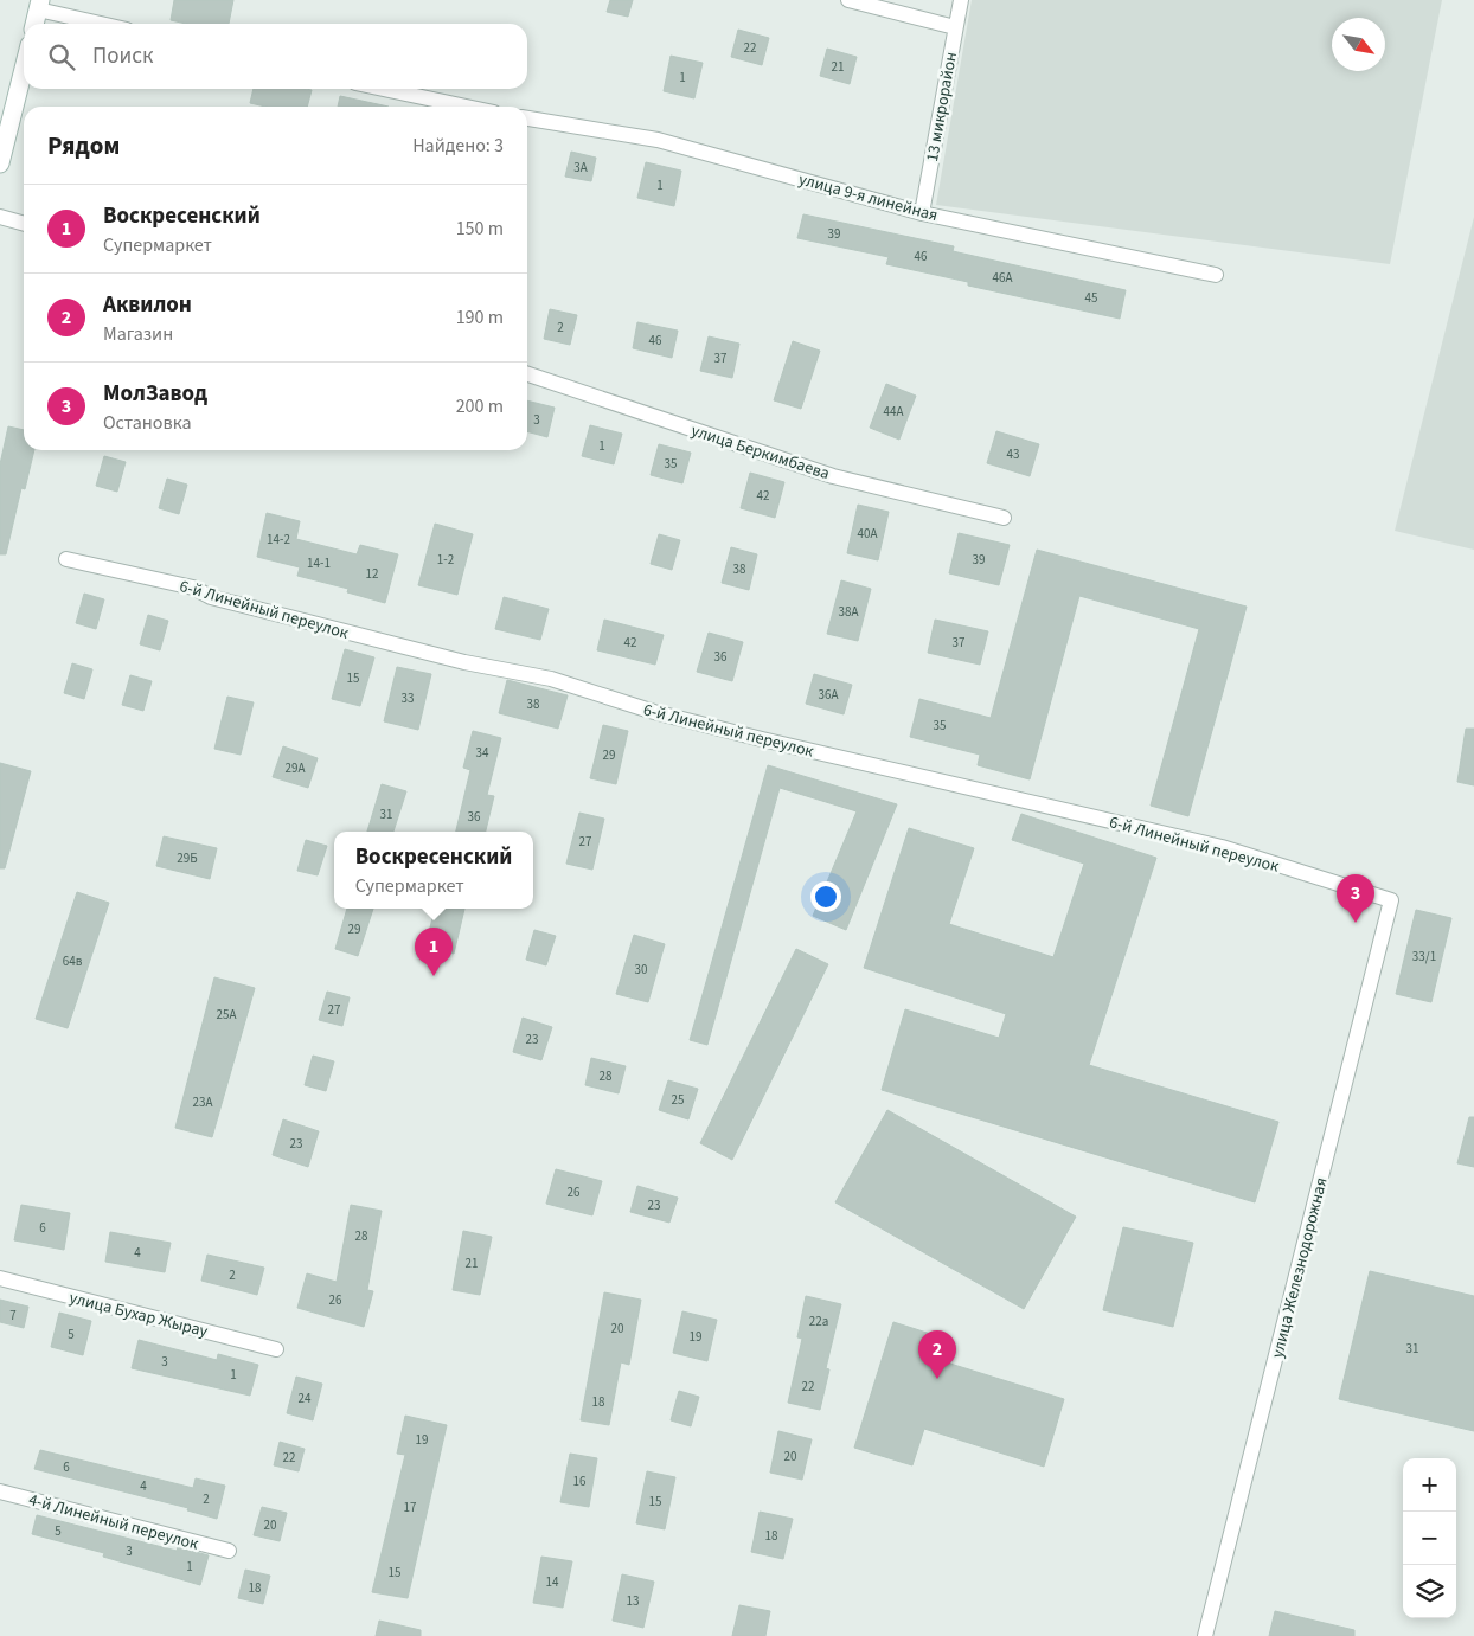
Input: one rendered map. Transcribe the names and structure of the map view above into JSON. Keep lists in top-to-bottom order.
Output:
{
  "streets": {
    "street": [
      "13 микрорайон",
      "улица 9-я линейная",
      "улица Беркимбаева",
      "6-й Линейный переулок",
      "улица Железнодорожная",
      "улица Бухар Жырау",
      "4-й Линейный переулок"
    ]
  },
  "crossings": [
    ["13 микрорайон", "улица 9-я линейная"],
    ["6-й Линейный переулок", "улица Железнодорожная"]
  ],
  "house_numbers": [
    "22",
    "21",
    "1",
    "3А",
    "1",
    "39",
    "46",
    "46А",
    "45",
    "2",
    "46",
    "37",
    "44А",
    "3",
    "1",
    "43",
    "35",
    "42",
    "40А",
    "14-2",
    "1-2",
    "39",
    "14-1",
    "38",
    "12",
    "38А",
    "42",
    "37",
    "36",
    "15",
    "36А",
    "33",
    "38",
    "35",
    "34",
    "29",
    "29А",
    "31",
    "36",
    "27",
    "29Б",
    "29",
    "33/1",
    "64в",
    "30",
    "27",
    "25А",
    "23",
    "28",
    "25",
    "23А",
    "23",
    "26",
    "23",
    "6",
    "28",
    "4",
    "21",
    "2",
    "26",
    "7",
    "22а",
    "20",
    "5",
    "19",
    "31",
    "3",
    "1",
    "22",
    "24",
    "18",
    "19",
    "20",
    "22",
    "6",
    "16",
    "4",
    "2",
    "15",
    "17",
    "20",
    "5",
    "18",
    "3",
    "1",
    "15",
    "14",
    "18",
    "13"
  ],
  "north": "bottom right",
  "page": {
    "search": "Поиск",
    "heading": ["Рядом", "Найдено: 3"],
    "list": [
      {
        "mark": "1",
        "name": "Воскресенский",
        "note": "Супермаркет",
        "value": "150 m"
      },
      {
        "mark": "2",
        "name": "Аквилон",
        "note": "Магазин",
        "value": "190 m"
      },
      {
        "mark": "3",
        "name": "МолЗавод",
        "note": "Остановка",
        "value": "200 m"
      }
    ],
    "popup": ["Воскресенский", "Супермаркет"],
    "pins": ["3", "1", "2"],
    "map_buttons": ["+", "−"]
  }
}
